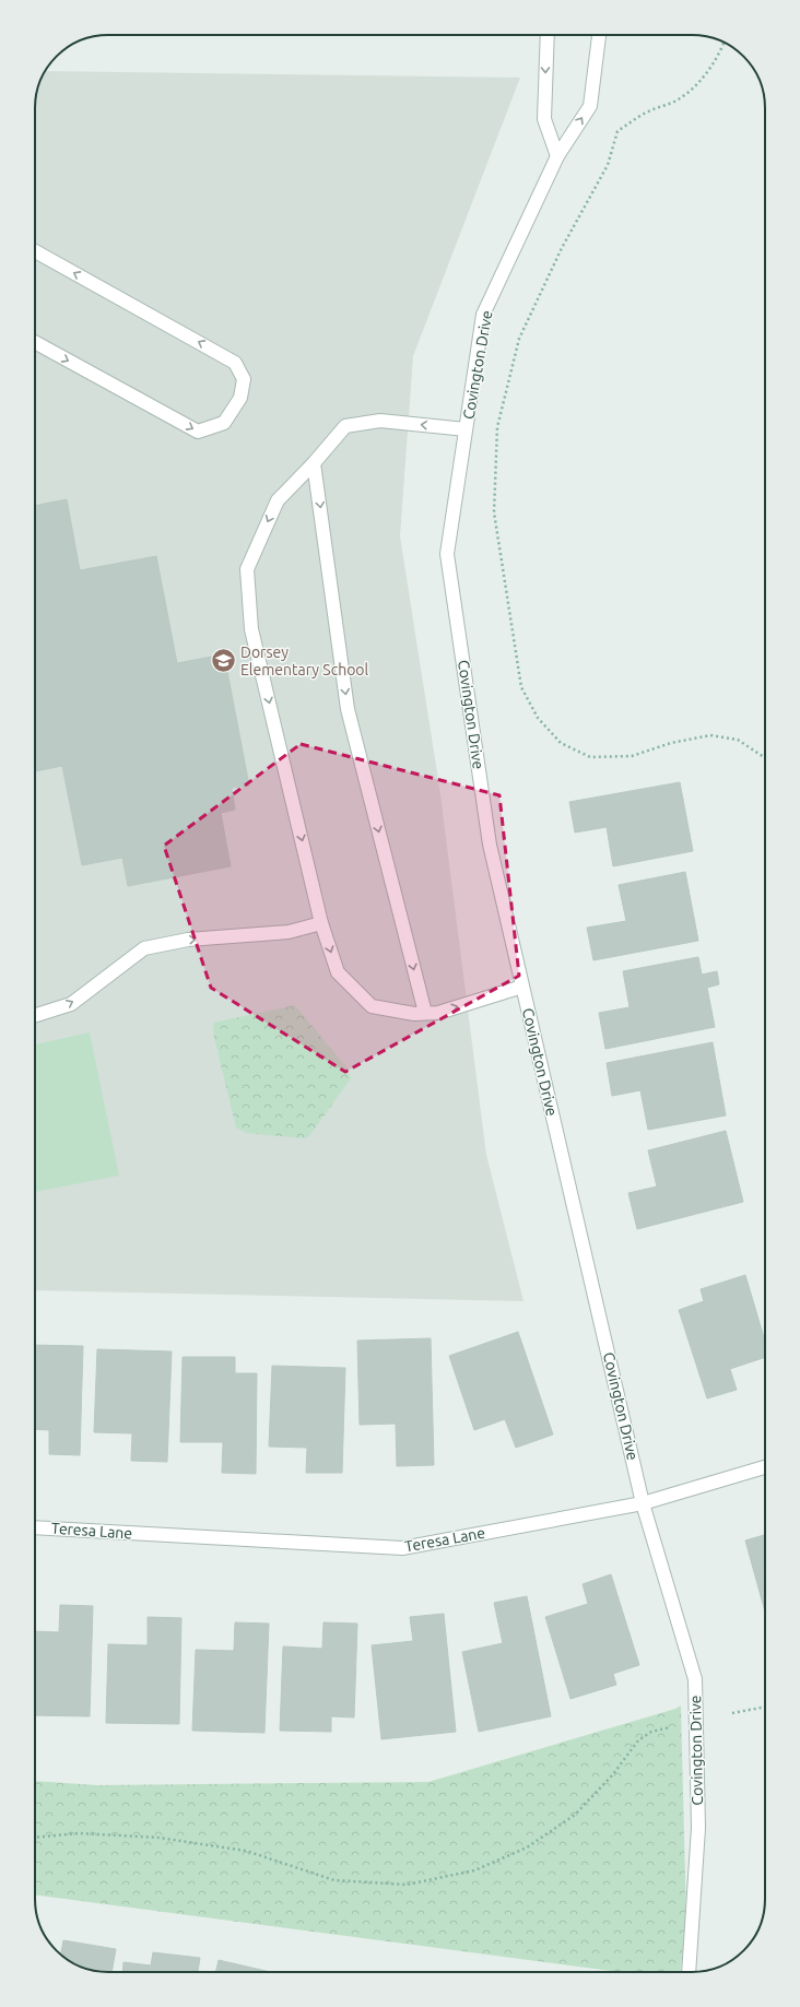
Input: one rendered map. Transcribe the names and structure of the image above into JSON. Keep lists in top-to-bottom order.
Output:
{
  "streets": {
    "street": ["Covington Drive", "Teresa Lane"]
  },
  "crossings": [
    ["Covington Drive", "Teresa Lane"]
  ],
  "places": {
    "school or university": ["Dorsey Elementary School"]
  }
}
